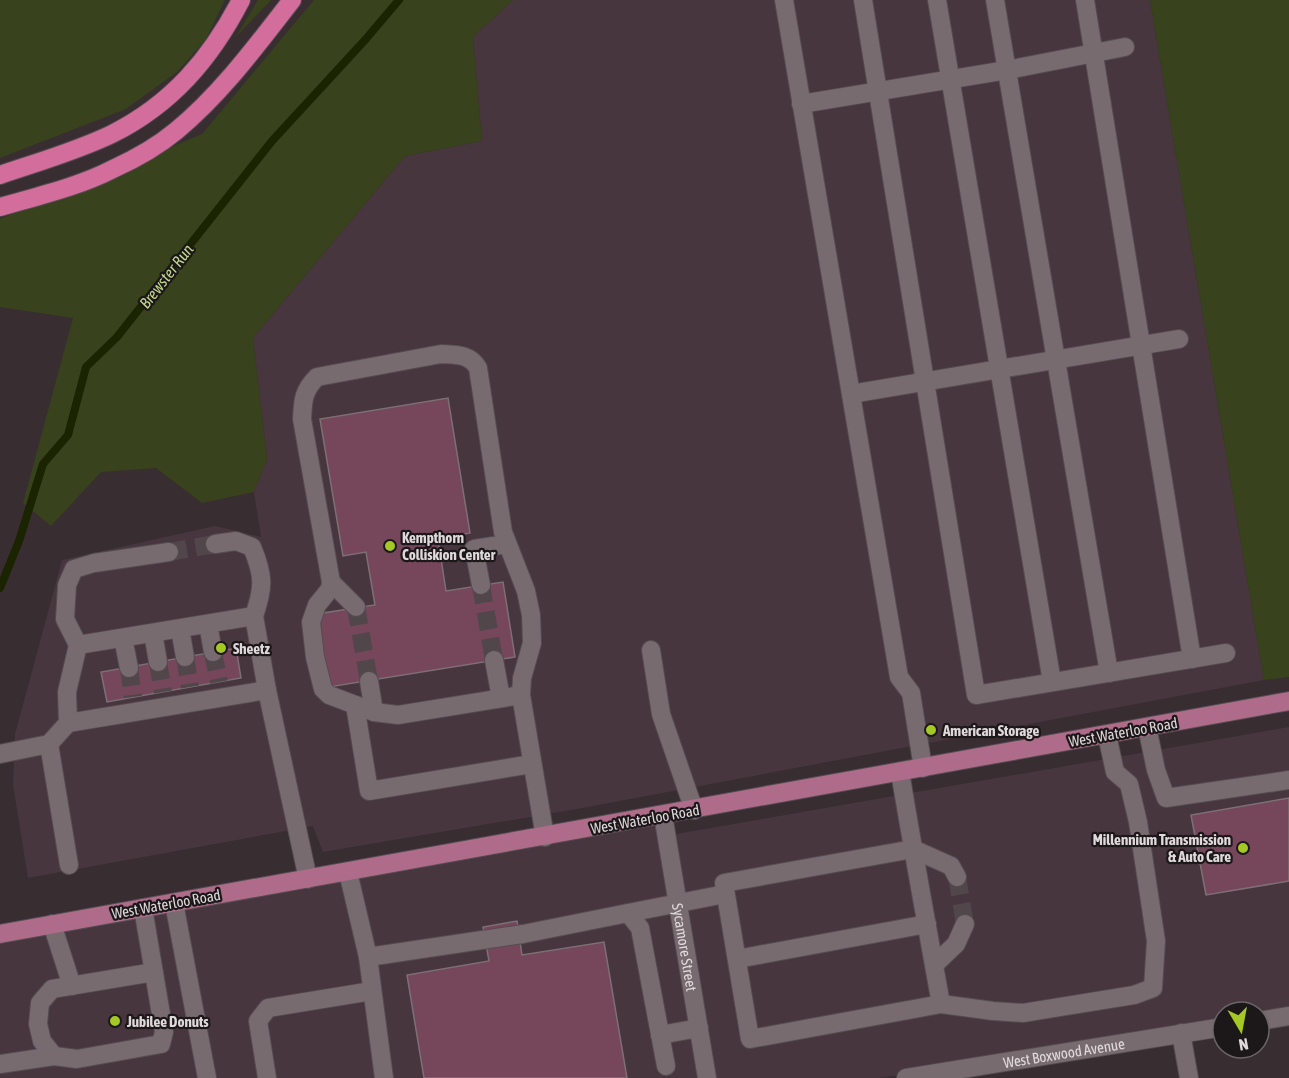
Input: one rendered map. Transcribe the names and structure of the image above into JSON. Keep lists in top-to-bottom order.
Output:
{
  "streets": {
    "main road": ["West Waterloo Road"],
    "street": ["Sycamore Street", "West Boxwood Avenue"]
  },
  "crossings": [
    ["West Waterloo Road", "Sycamore Street"]
  ],
  "water": ["Brewster Run"],
  "places": [
    "Kempthorn Colliskion Center",
    "Sheetz",
    "American Storage",
    "Millennium Transmission & Auto Care",
    "Jubilee Donuts"
  ],
  "north": "bottom"
}
